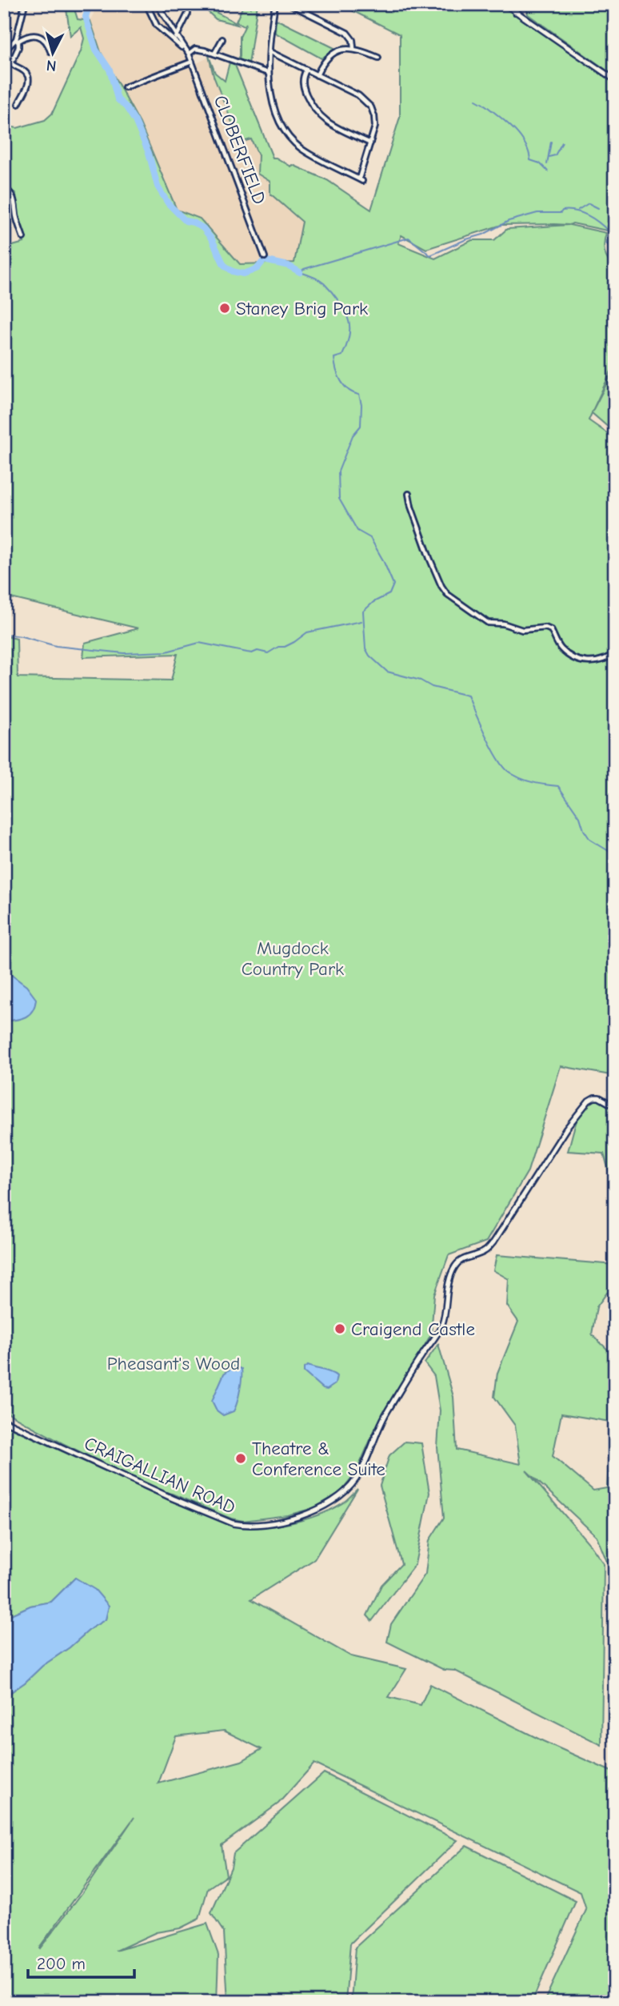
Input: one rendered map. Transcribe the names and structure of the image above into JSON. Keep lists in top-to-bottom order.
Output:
{
  "streets": {
    "street": ["CLOBERFIELD", "CRAIGALLIAN ROAD"]
  },
  "parks": ["Mugdock Country Park", "Pheasant's Wood"],
  "places": ["Staney Brig Park", "Craigend Castle", "Theatre & Conference Suite"],
  "scale_bar": "200 m",
  "north": "bottom"
}
